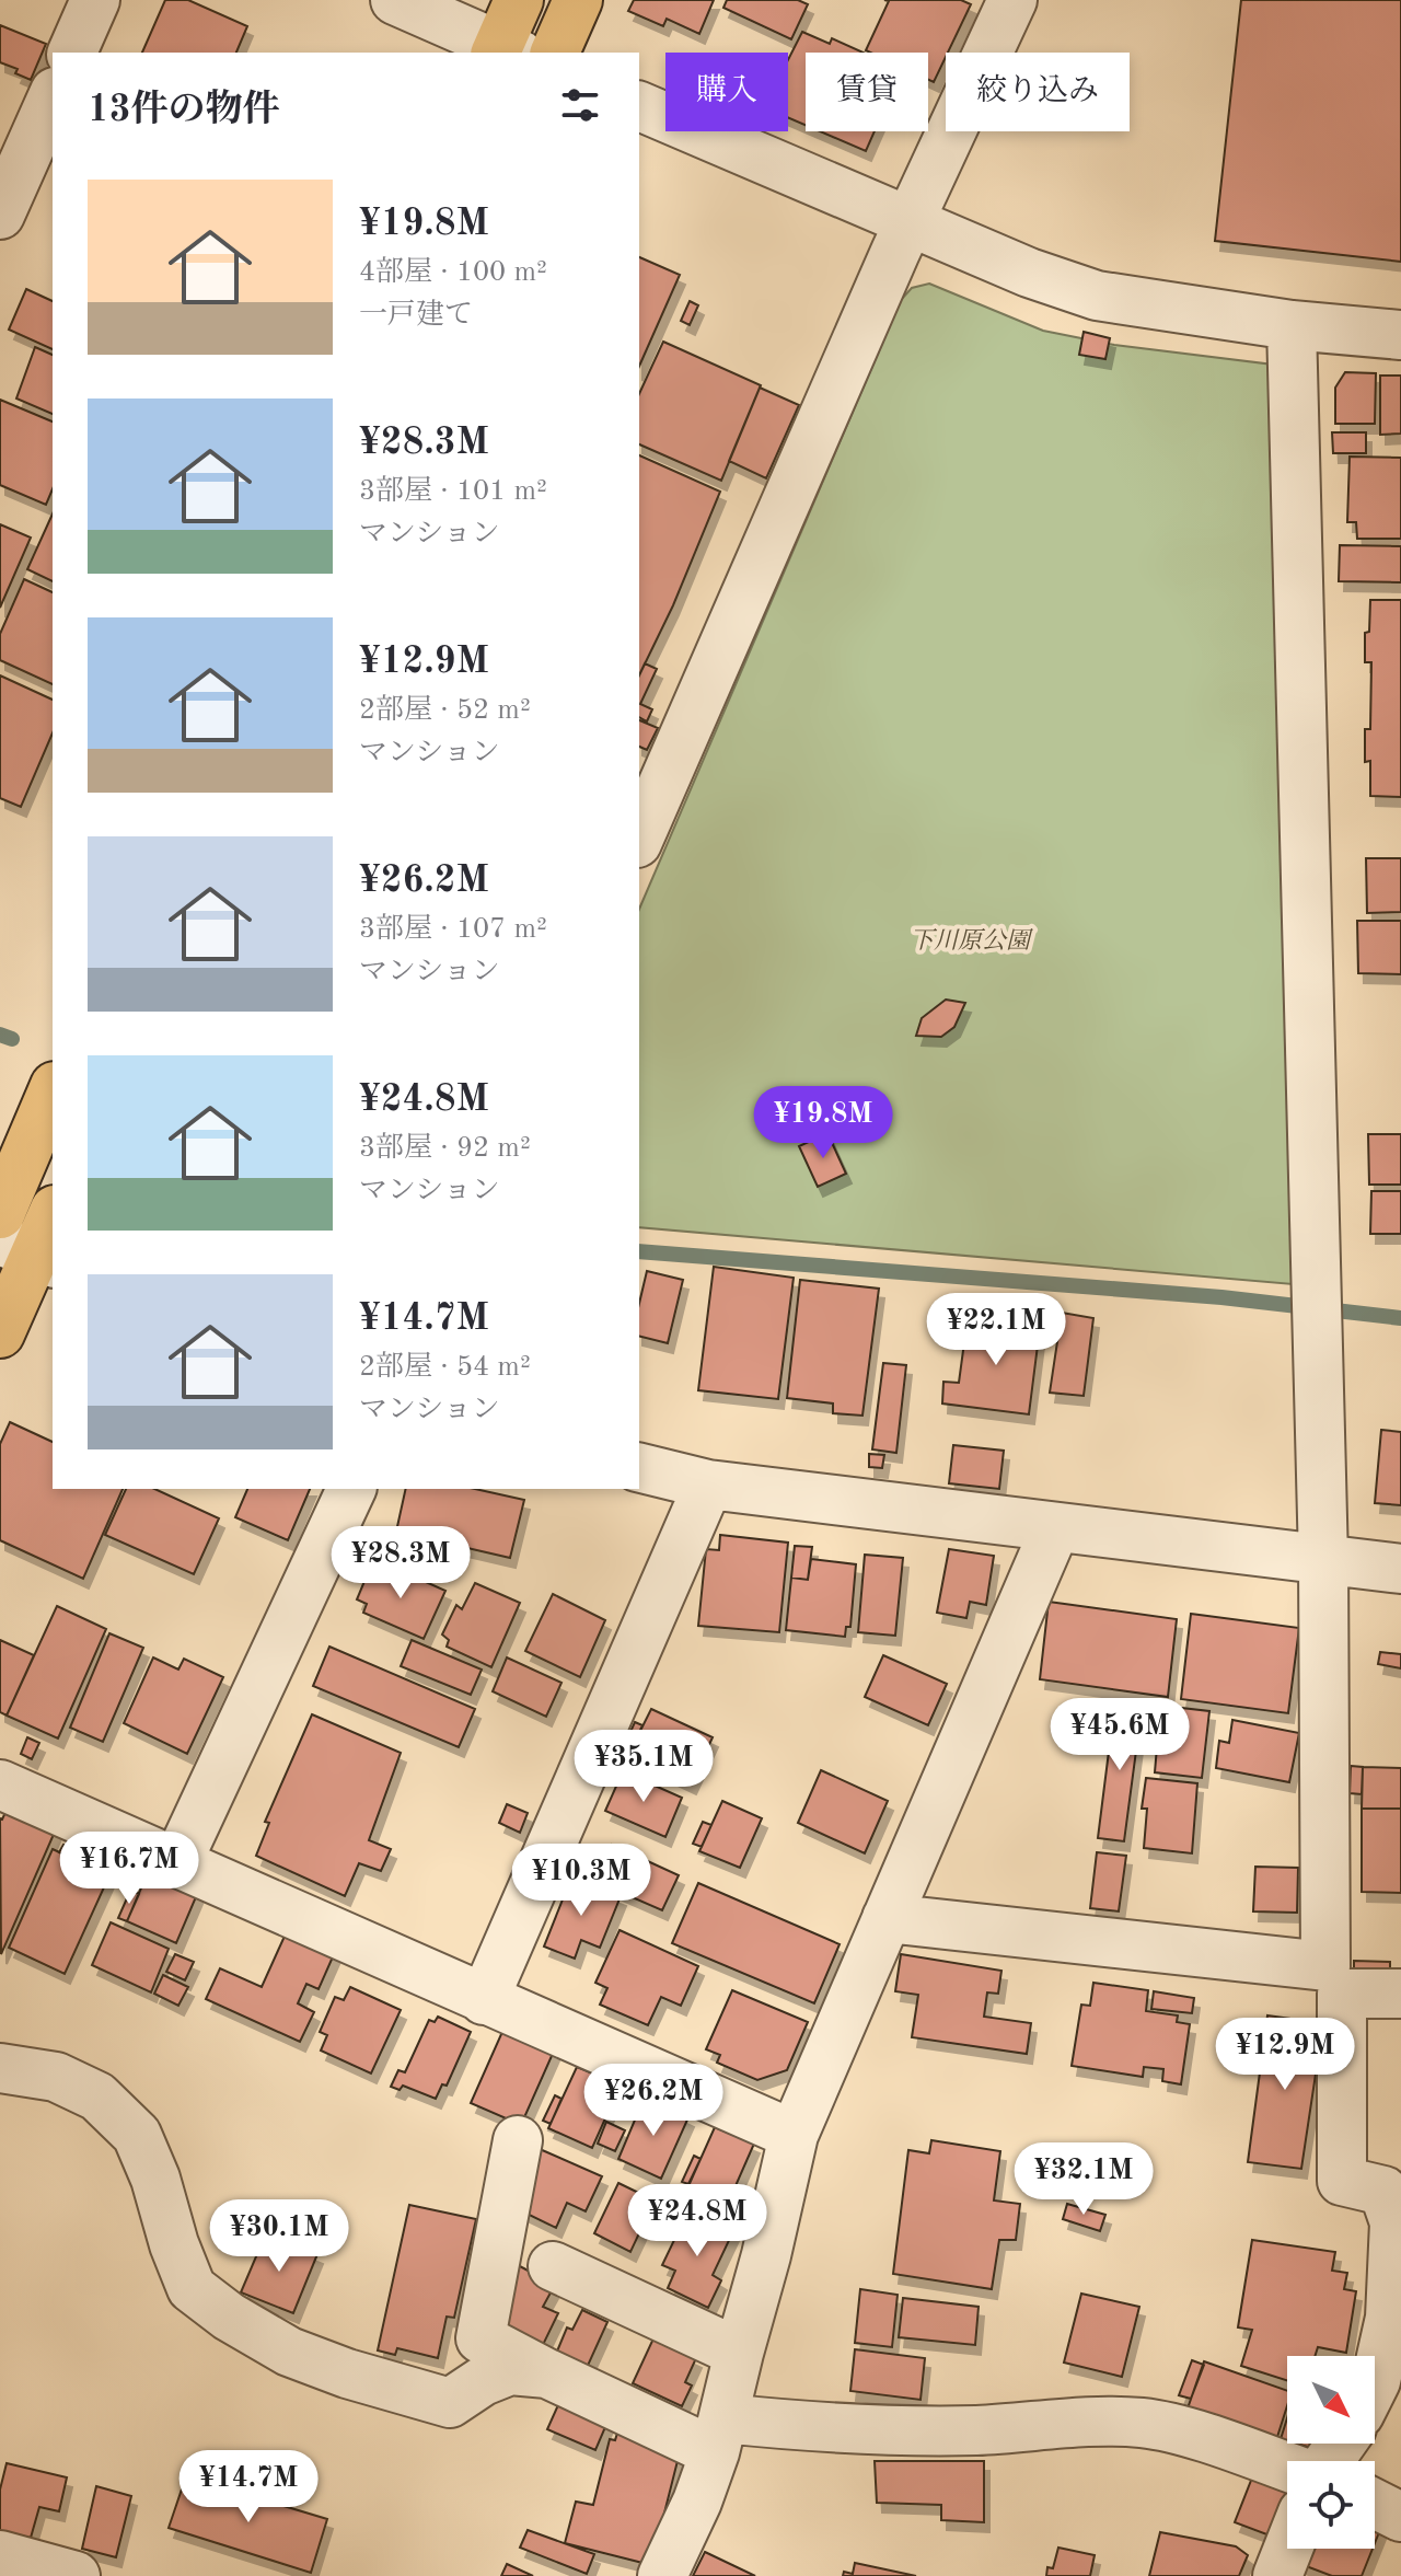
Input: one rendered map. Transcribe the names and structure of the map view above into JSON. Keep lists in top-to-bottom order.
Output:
{
  "parks": ["下川原公園"],
  "north": "bottom right",
  "page": {
    "chip": ["購入", "賃貸", "絞り込み"],
    "heading": "13件の物件",
    "list": [
      {
        "name": "¥19.8M",
        "note": "4部屋 · 100 m² · 一戸建て"
      },
      {
        "name": "¥28.3M",
        "note": "3部屋 · 101 m² · マンション"
      },
      {
        "name": "¥12.9M",
        "note": "2部屋 · 52 m² · マンション"
      },
      {
        "name": "¥26.2M",
        "note": "3部屋 · 107 m² · マンション"
      },
      {
        "name": "¥24.8M",
        "note": "3部屋 · 92 m² · マンション"
      },
      {
        "name": "¥14.7M",
        "note": "2部屋 · 54 m² · マンション"
      }
    ],
    "price": [
      "¥19.8M",
      "¥22.1M",
      "¥28.3M",
      "¥45.6M",
      "¥35.1M",
      "¥16.7M",
      "¥10.3M",
      "¥12.9M",
      "¥26.2M",
      "¥32.1M",
      "¥24.8M",
      "¥30.1M",
      "¥14.7M"
    ]
  }
}
